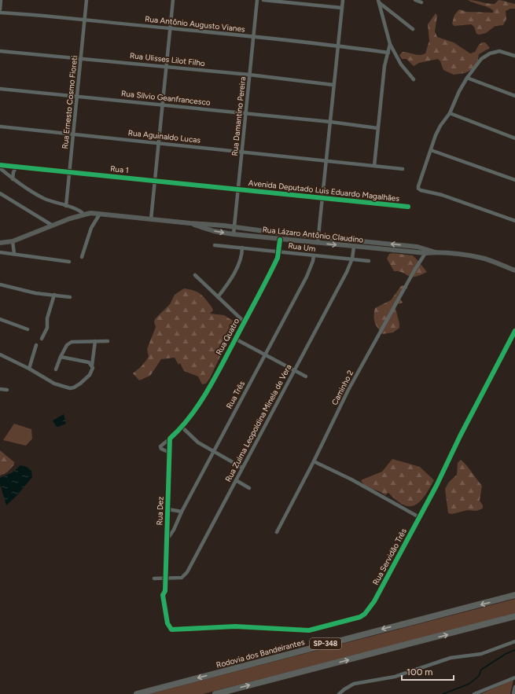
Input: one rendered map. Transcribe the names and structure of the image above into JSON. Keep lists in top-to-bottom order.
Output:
{
  "streets": {
    "highway": ["SP-348", "Rodovia dos Bandeirantes"],
    "main road": ["Rua Lázaro Antônio Claudino"],
    "street": [
      "Rua Antônio Augusto Vianes",
      "Rua Ulisses Lilot Filho",
      "Rua Sílvio Geanfrancesco",
      "Rua Ernesto Cosmo Fioreti",
      "Rua Damantino Pereira",
      "Rua Aguinaldo Lucas",
      "Rua 1",
      "Avenida Deputado Luis Eduardo Magalhães",
      "Rua Um",
      "Rua Quatro",
      "Caminho 2",
      "Rua Três",
      "Rua Zulma Leopoldina Minela de Vera",
      "Rua Dez",
      "Rua Servidão Três"
    ]
  },
  "crossings": [
    ["Rua Antônio Augusto Vianes", "Rua Ernesto Cosmo Fioreti"],
    ["Rua Antônio Augusto Vianes", "Rua Damantino Pereira"],
    ["Rua Ulisses Lilot Filho", "Rua Ernesto Cosmo Fioreti"],
    ["Rua Ulisses Lilot Filho", "Rua Damantino Pereira"],
    ["Rua Sílvio Geanfrancesco", "Rua Ernesto Cosmo Fioreti"],
    ["Rua Sílvio Geanfrancesco", "Rua Damantino Pereira"],
    ["Rua Ernesto Cosmo Fioreti", "Rua Aguinaldo Lucas"],
    ["Rua Ernesto Cosmo Fioreti", "Rua 1"],
    ["Rua Damantino Pereira", "Rua Aguinaldo Lucas"],
    ["Rua Damantino Pereira", "Rua 1"],
    ["Rua Damantino Pereira", "Avenida Deputado Luis Eduardo Magalhães"],
    ["Rua Damantino Pereira", "Rua Lázaro Antônio Claudino"],
    ["Rua 1", "Avenida Deputado Luis Eduardo Magalhães"],
    ["Rua Lázaro Antônio Claudino", "Rua Quatro"],
    ["Rua Lázaro Antônio Claudino", "Caminho 2"],
    ["Rua Lázaro Antônio Claudino", "Rua Zulma Leopoldina Minela de Vera"],
    ["Rua Um", "Rua Quatro"],
    ["Rua Um", "Rua Três"],
    ["Rua Um", "Rua Zulma Leopoldina Minela de Vera"],
    ["Rua Quatro", "Rua Dez"],
    ["Rua Três", "Rua Dez"],
    ["Rua Zulma Leopoldina Minela de Vera", "Rua Dez"],
    ["Rua Dez", "Rua Servidão Três"]
  ],
  "scale_bar": "100 m"
}
